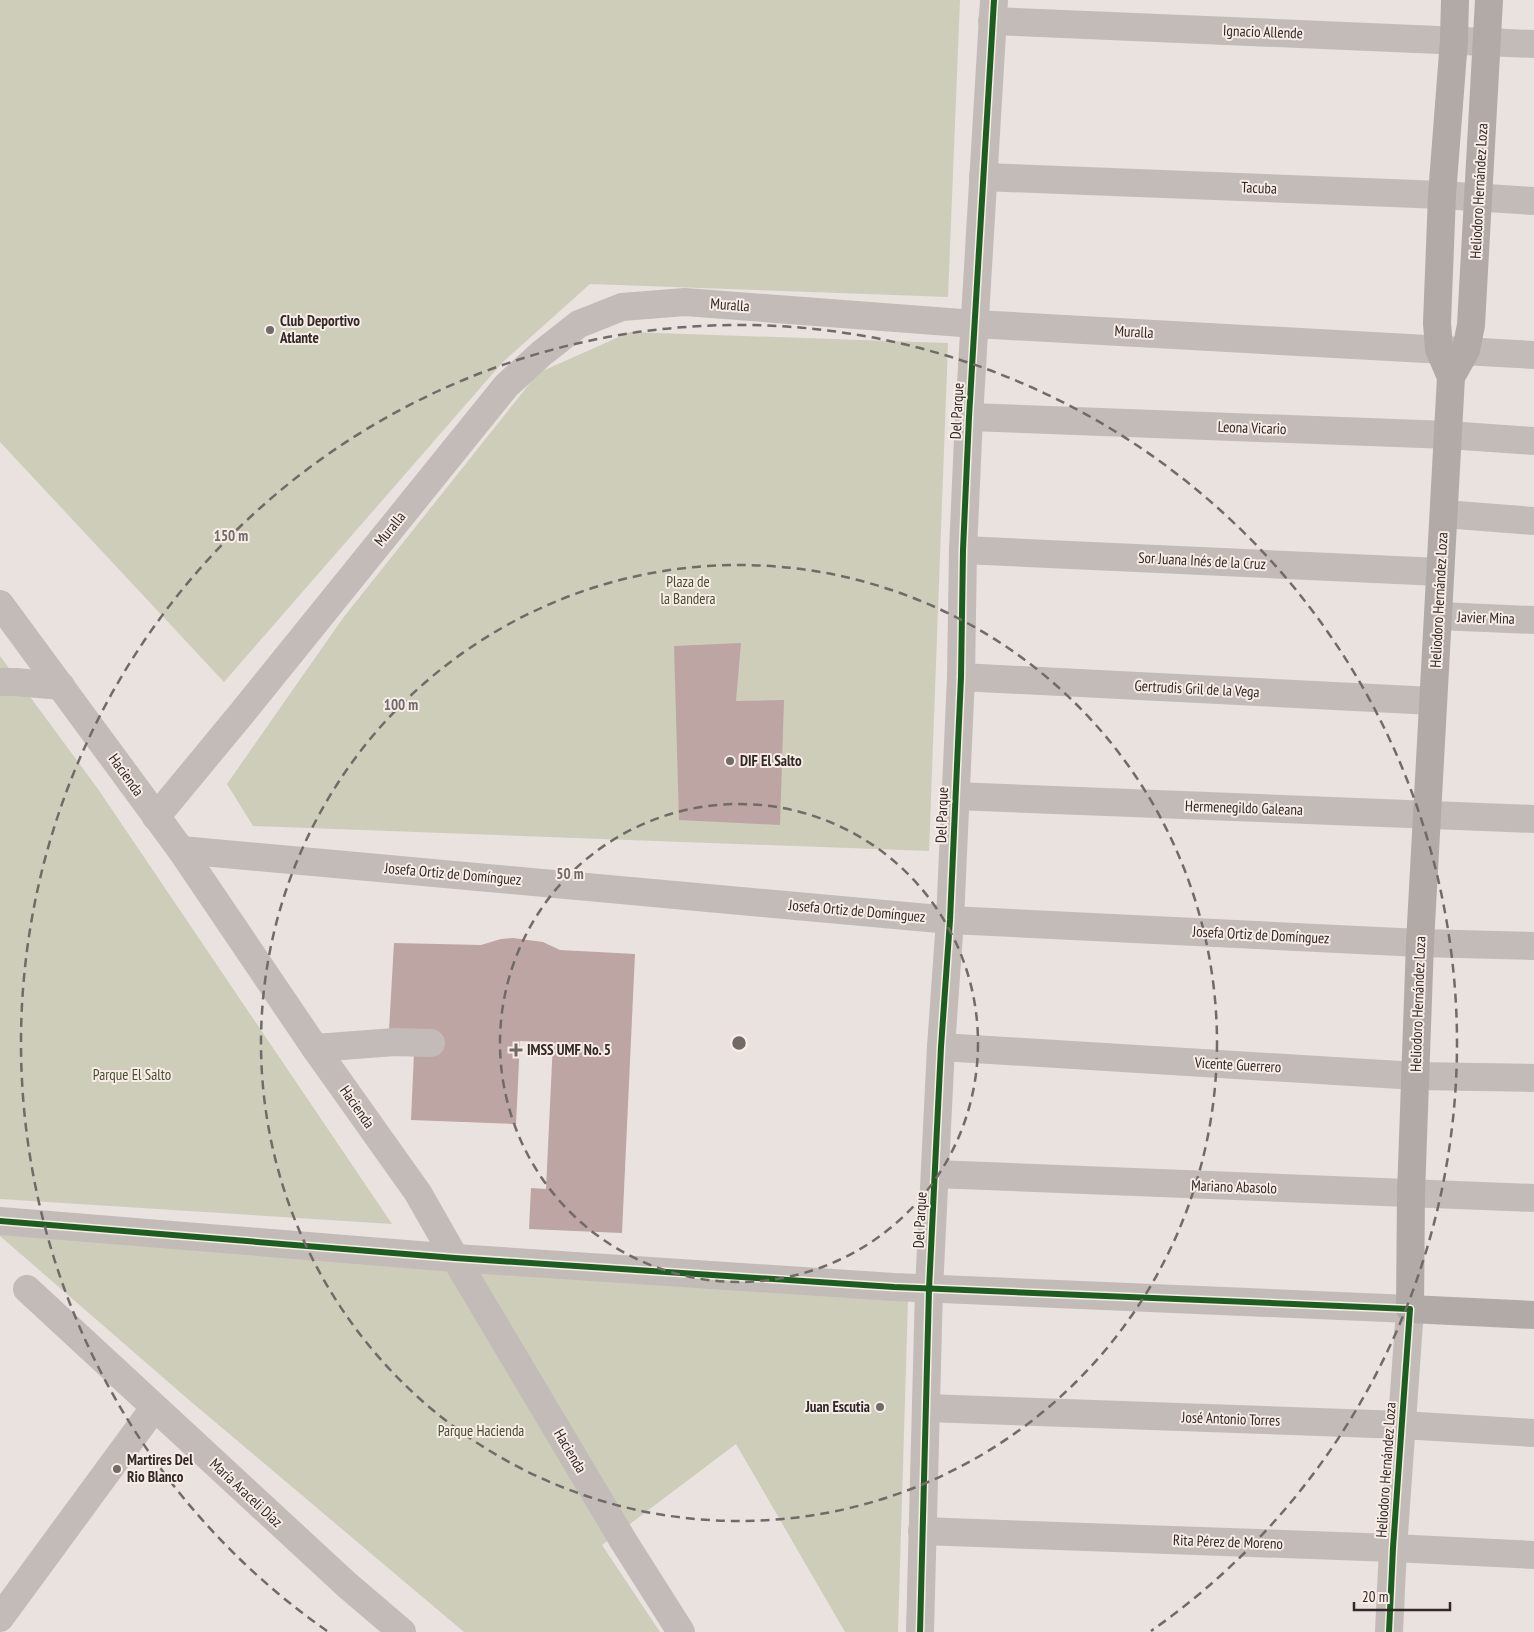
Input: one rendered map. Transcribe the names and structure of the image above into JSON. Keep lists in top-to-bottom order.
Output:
{
  "streets": {
    "main road": ["Heliodoro Hernández Loza"],
    "street": [
      "Ignacio Allende",
      "Tacuba",
      "Muralla",
      "Del Parque",
      "Leona Vicario",
      "Sor Juana Inés de la Cruz",
      "Javier Mina",
      "Gertrudis Gril de la Vega",
      "Hacienda",
      "Hermenegildo Galeana",
      "Josefa Ortiz de Domínguez",
      "Vicente Guerrero",
      "Mariano Abasolo",
      "José Antonio Torres",
      "María Araceli Díaz",
      "Rita Pérez de Moreno"
    ]
  },
  "crossings": [
    ["Ignacio Allende", "Heliodoro Hernández Loza"],
    ["Ignacio Allende", "Del Parque"],
    ["Tacuba", "Heliodoro Hernández Loza"],
    ["Tacuba", "Del Parque"],
    ["Heliodoro Hernández Loza", "Muralla"],
    ["Heliodoro Hernández Loza", "Leona Vicario"],
    ["Heliodoro Hernández Loza", "Sor Juana Inés de la Cruz"],
    ["Heliodoro Hernández Loza", "Javier Mina"],
    ["Heliodoro Hernández Loza", "Gertrudis Gril de la Vega"],
    ["Heliodoro Hernández Loza", "Hermenegildo Galeana"],
    ["Heliodoro Hernández Loza", "Josefa Ortiz de Domínguez"],
    ["Heliodoro Hernández Loza", "Vicente Guerrero"],
    ["Heliodoro Hernández Loza", "Mariano Abasolo"],
    ["Heliodoro Hernández Loza", "José Antonio Torres"],
    ["Heliodoro Hernández Loza", "Rita Pérez de Moreno"],
    ["Muralla", "Del Parque"],
    ["Muralla", "Hacienda"],
    ["Del Parque", "Leona Vicario"],
    ["Del Parque", "Sor Juana Inés de la Cruz"],
    ["Del Parque", "Gertrudis Gril de la Vega"],
    ["Del Parque", "Hermenegildo Galeana"],
    ["Del Parque", "Josefa Ortiz de Domínguez"],
    ["Del Parque", "Vicente Guerrero"],
    ["Del Parque", "Mariano Abasolo"],
    ["Del Parque", "José Antonio Torres"],
    ["Del Parque", "Rita Pérez de Moreno"],
    ["Hacienda", "Josefa Ortiz de Domínguez"]
  ],
  "parks": ["Plaza de la Bandera", "Parque El Salto", "Parque Hacienda"],
  "places": {
    "other": [
      "Club Deportivo Atlante",
      "DIF El Salto",
      "Juan Escutia",
      "Martires Del Rio Blanco"
    ],
    "health": ["IMSS UMF No. 5"]
  },
  "scale_bar": "20 m",
  "rings": ["150 m", "100 m", "50 m"]
}
